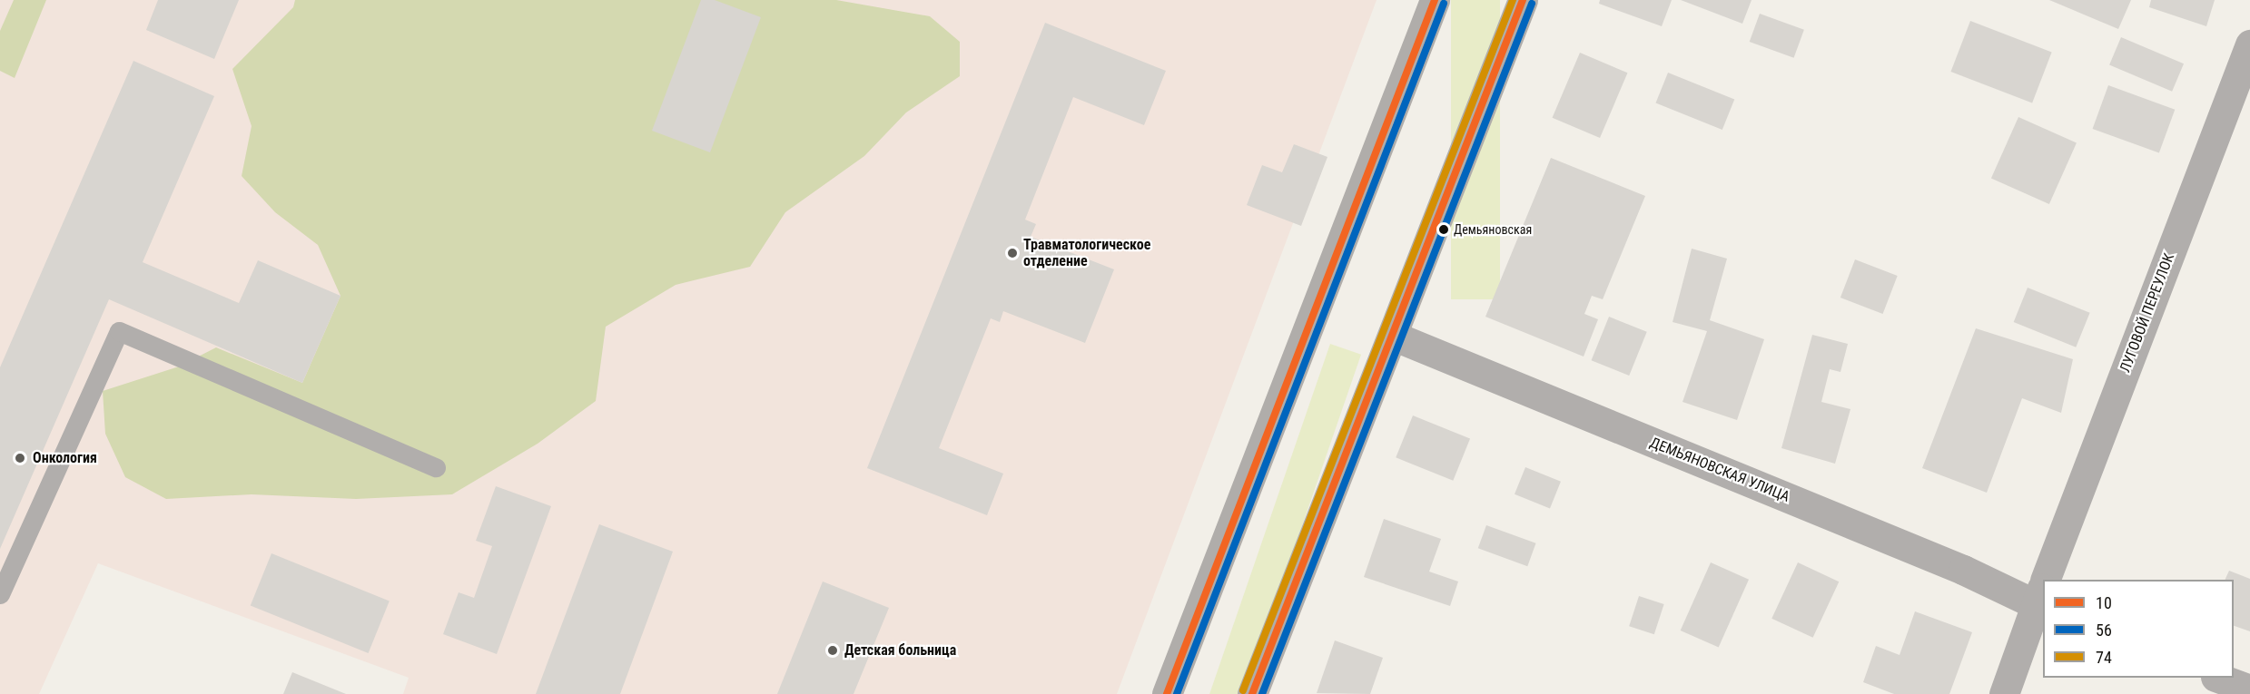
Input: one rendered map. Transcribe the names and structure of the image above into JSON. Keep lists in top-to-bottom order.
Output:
{
  "streets": {
    "street": ["ЛУГОВОЙ ПЕРЕУЛОК", "ДЕМЬЯНОВСКАЯ УЛИЦА"]
  },
  "crossings": [
    ["ЛУГОВОЙ ПЕРЕУЛОК", "ДЕМЬЯНОВСКАЯ УЛИЦА"]
  ],
  "places": [
    "Демьяновская",
    "Травматологическое отделение",
    "Онкология",
    "Детская больница"
  ],
  "lines": ["transit line 10", "transit line 74", "transit line 56"],
  "legend": ["10", "56", "74"]
}
